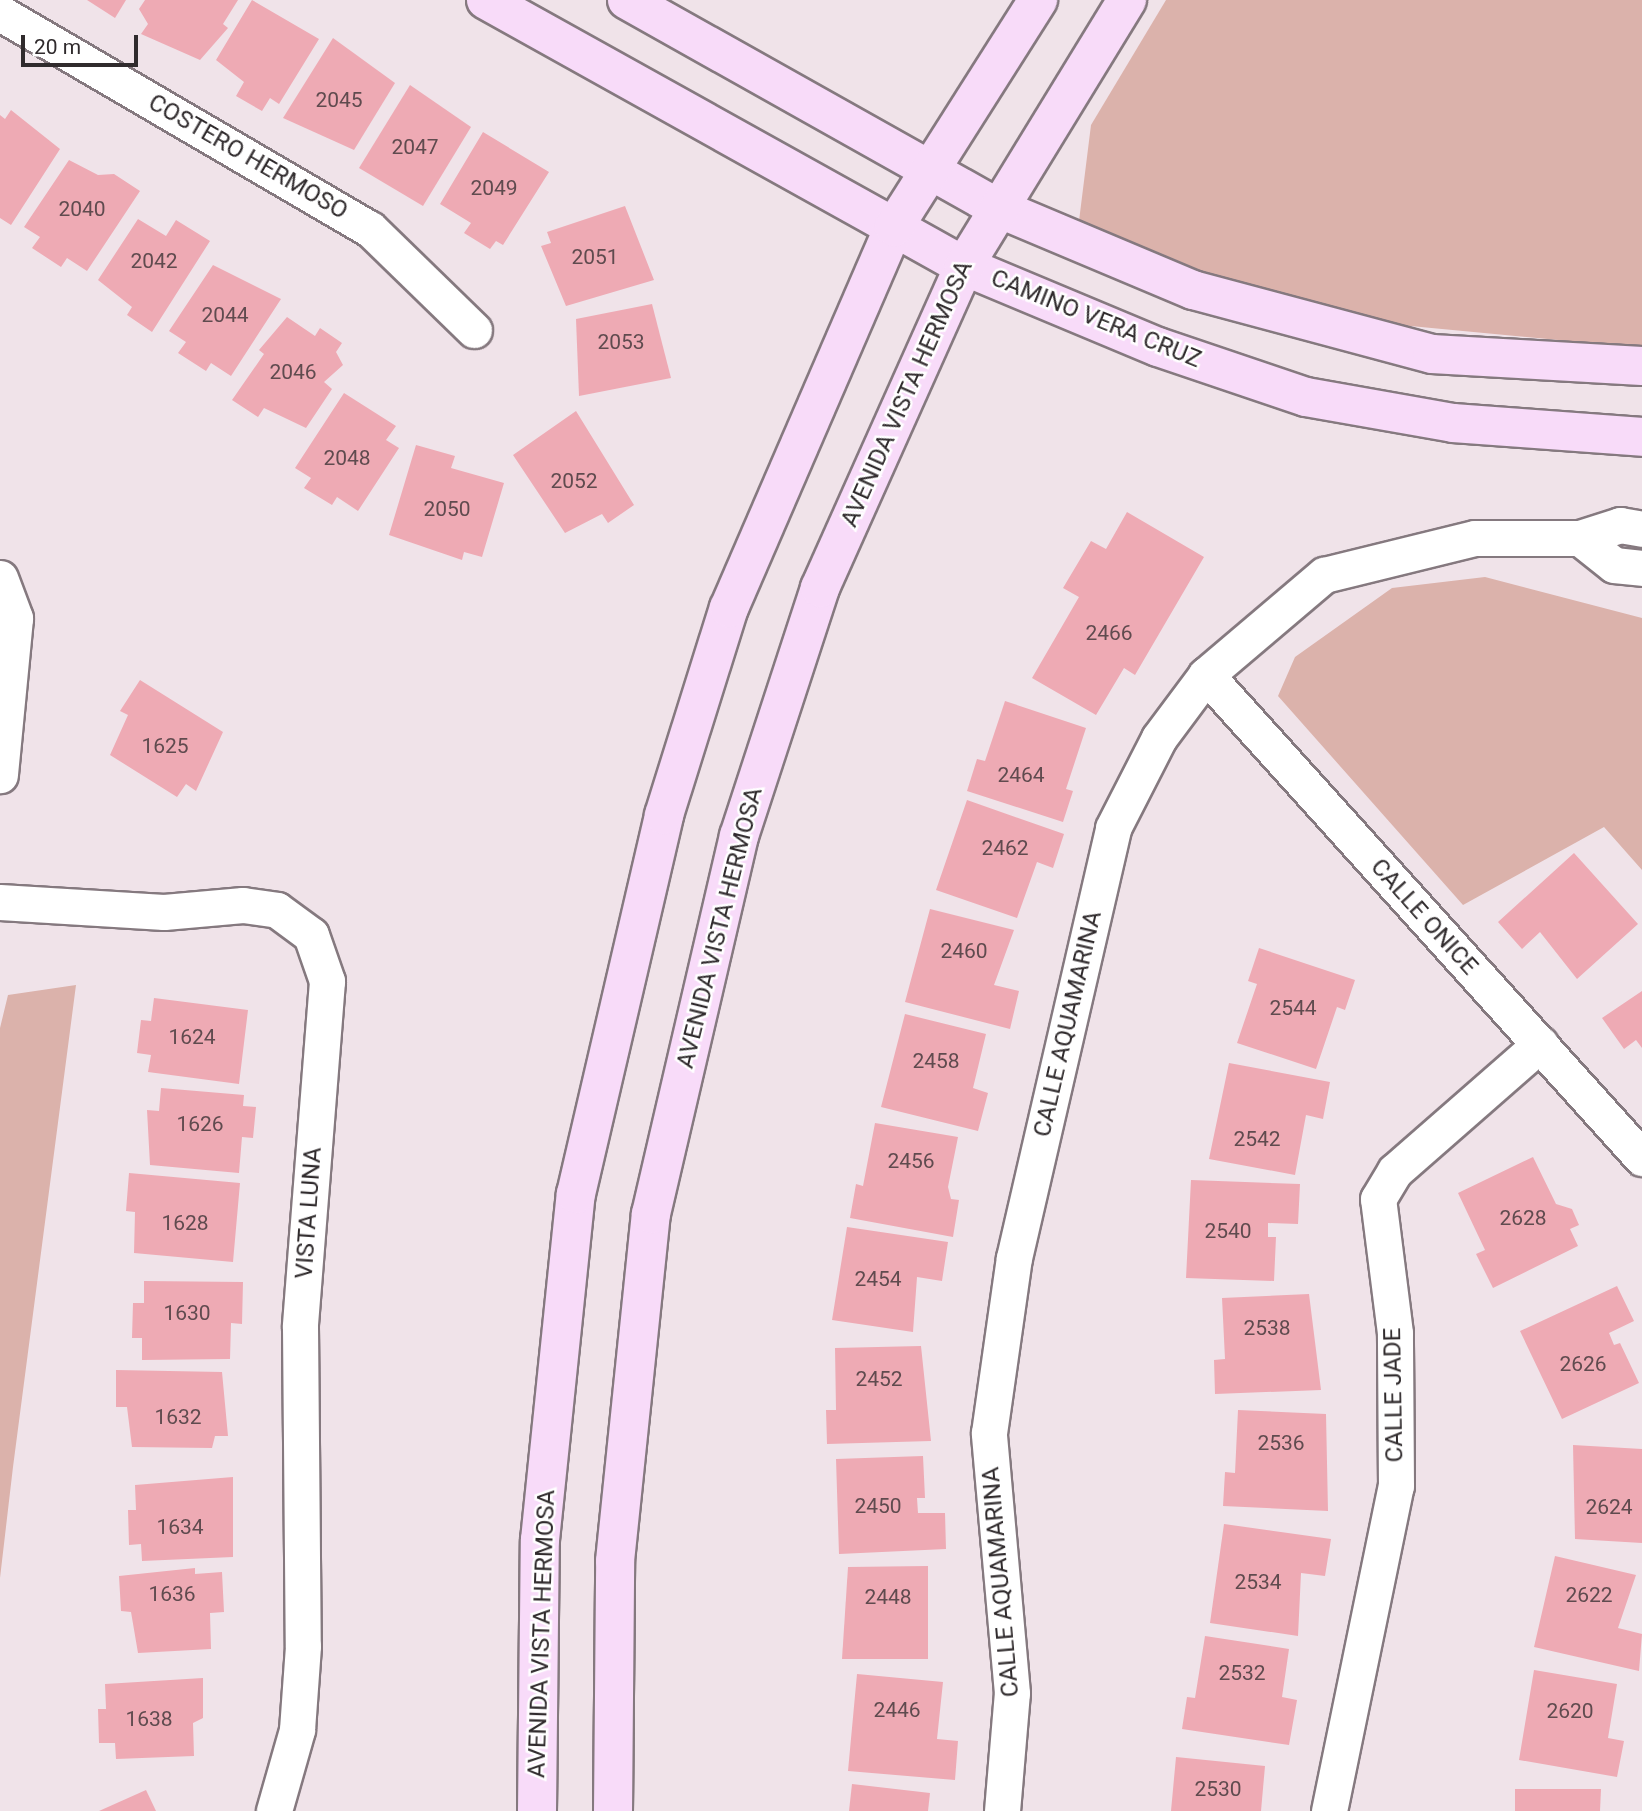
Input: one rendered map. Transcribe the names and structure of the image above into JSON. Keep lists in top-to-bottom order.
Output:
{
  "streets": {
    "main road": ["CAMINO VERA CRUZ", "AVENIDA VISTA HERMOSA"],
    "street": [
      "COSTERO HERMOSO",
      "CALLE ONICE",
      "CALLE AQUAMARINA",
      "VISTA LUNA",
      "CALLE JADE"
    ]
  },
  "crossings": [
    ["CAMINO VERA CRUZ", "AVENIDA VISTA HERMOSA"],
    ["CALLE ONICE", "CALLE AQUAMARINA"],
    ["CALLE ONICE", "CALLE JADE"]
  ],
  "house_numbers": [
    "2045",
    "2047",
    "2049",
    "2040",
    "2051",
    "2042",
    "2044",
    "2053",
    "2046",
    "2048",
    "2052",
    "2050",
    "2466",
    "1625",
    "2464",
    "2462",
    "2460",
    "2544",
    "1624",
    "2458",
    "1626",
    "2542",
    "2456",
    "2628",
    "1628",
    "2540",
    "2454",
    "1630",
    "2538",
    "2626",
    "2452",
    "1632",
    "2536",
    "2450",
    "2624",
    "1634",
    "2534",
    "1636",
    "2622",
    "2448",
    "2532",
    "2446",
    "2620",
    "1638",
    "2530"
  ],
  "scale_bar": "20 m"
}
